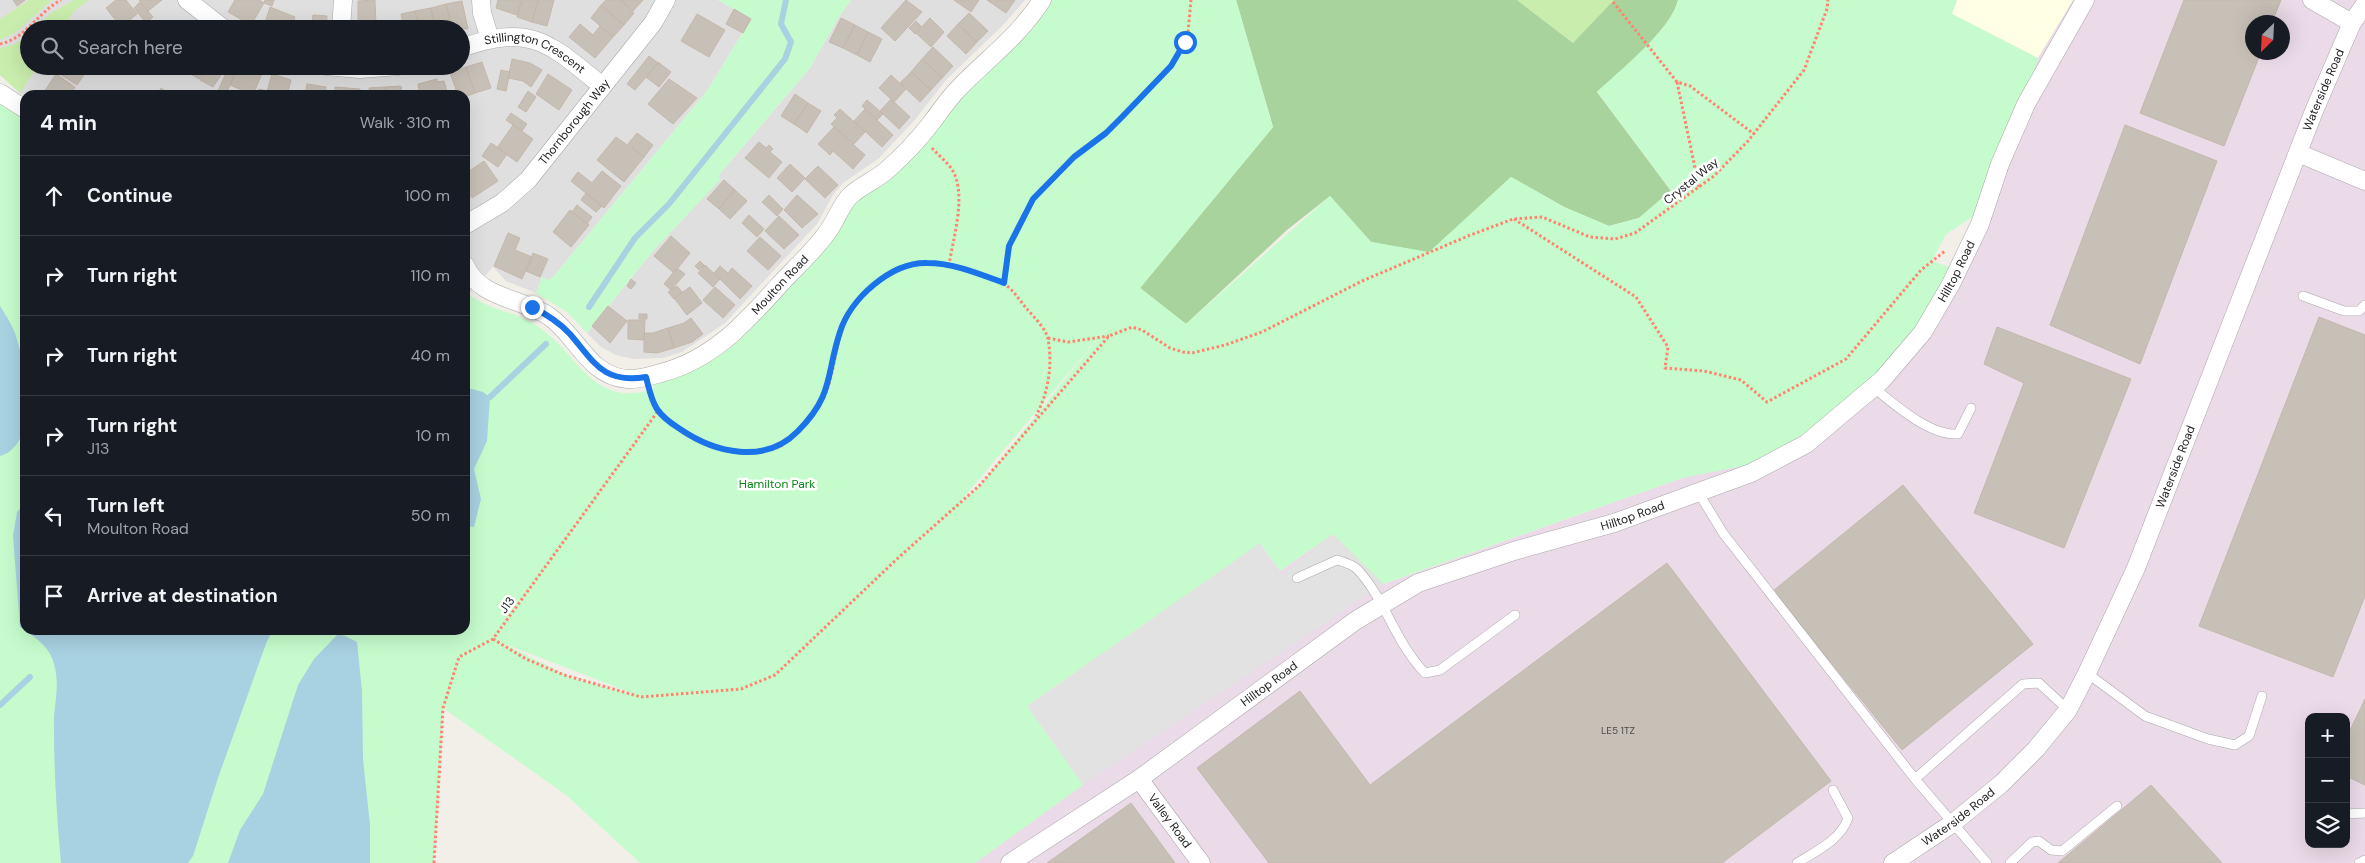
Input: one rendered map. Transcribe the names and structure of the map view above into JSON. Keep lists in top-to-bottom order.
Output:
{
  "streets": {
    "street": [
      "Stillington Crescent",
      "Waterside Road",
      "Thornborough Way",
      "Hilltop Road",
      "Moulton Road",
      "Valley Road"
    ],
    "path": ["Crystal Way", "J13"]
  },
  "crossings": [
    ["Stillington Crescent", "Thornborough Way"],
    ["Hilltop Road", "Valley Road"]
  ],
  "parks": ["Hamilton Park"],
  "house_numbers": ["LE5 1TZ"],
  "north": "bottom left",
  "page": {
    "search": "Search here",
    "heading": ["4 min", "Walk · 310 m"],
    "list": [
      ["Continue", "100 m"],
      ["Turn right", "110 m"],
      ["Turn right", "40 m"],
      ["Turn right", "J13", "10 m"],
      ["Turn left", "Moulton Road", "50 m"],
      "Arrive at destination"
    ],
    "map_buttons": ["+", "−"]
  }
}
